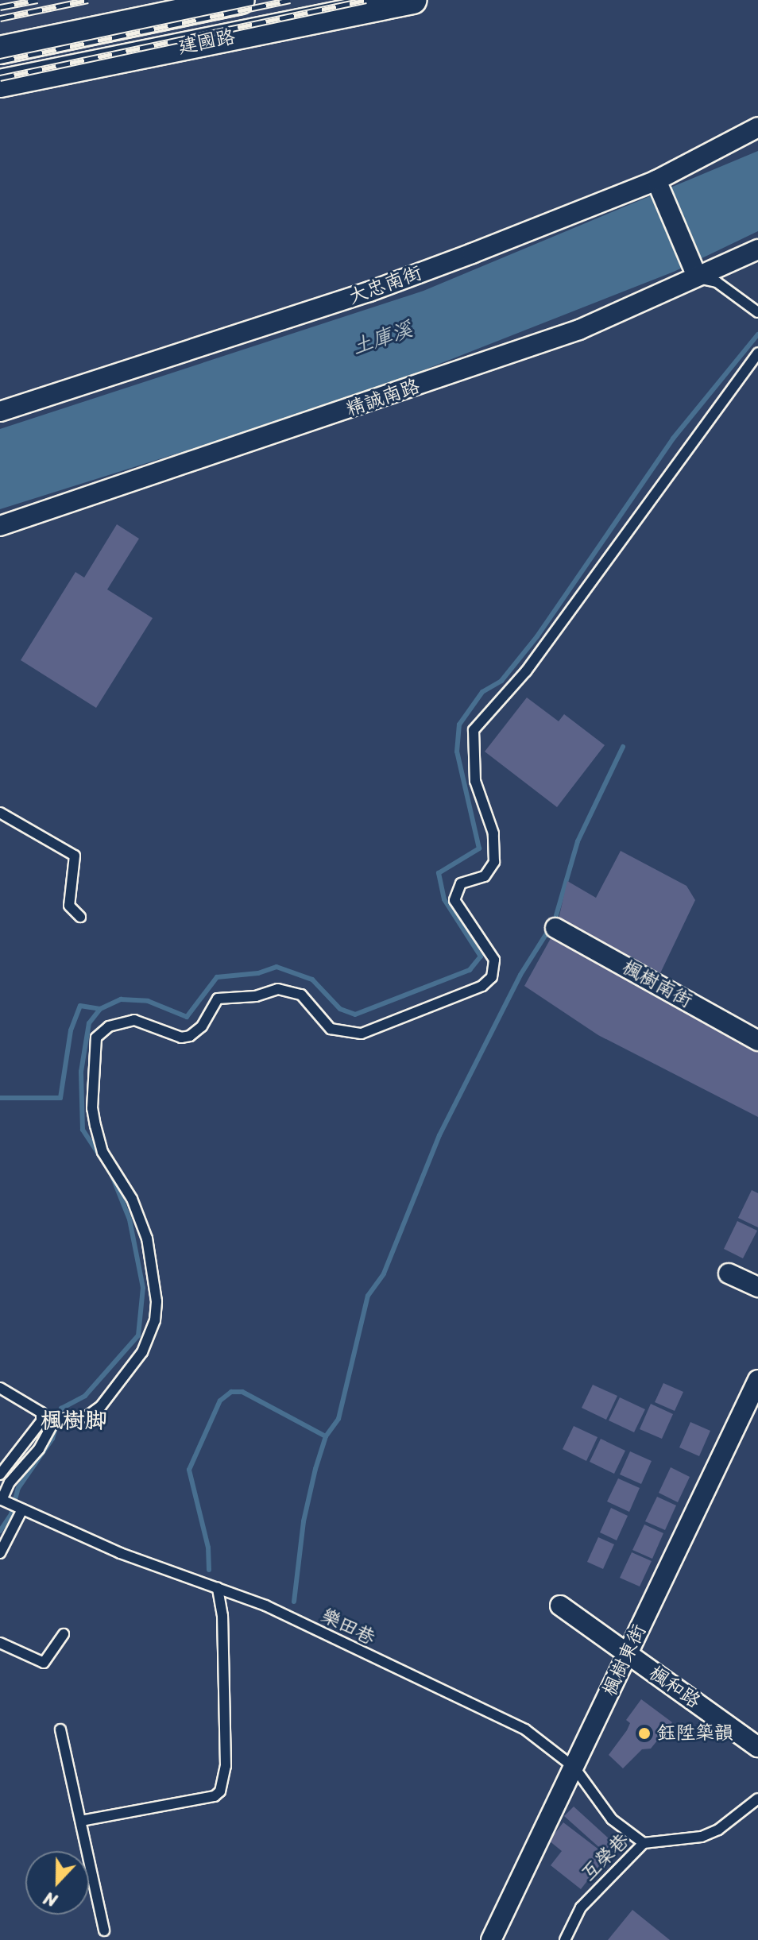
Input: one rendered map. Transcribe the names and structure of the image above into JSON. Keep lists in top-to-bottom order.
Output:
{
  "streets": {
    "main road": ["建國路"],
    "street": [
      "大忠南街",
      "精誠南路",
      "楓樹南街",
      "楓樹東街",
      "楓和路"
    ],
    "lane": ["樂田巷", "互榮巷"]
  },
  "crossings": [
    ["樂田巷", "楓樹東街"],
    ["樂田巷", "互榮巷"],
    ["楓樹東街", "楓和路"]
  ],
  "districts": ["楓樹脚"],
  "water": ["土庫溪"],
  "places": ["鈺陞築韻"],
  "north": "bottom"
}
